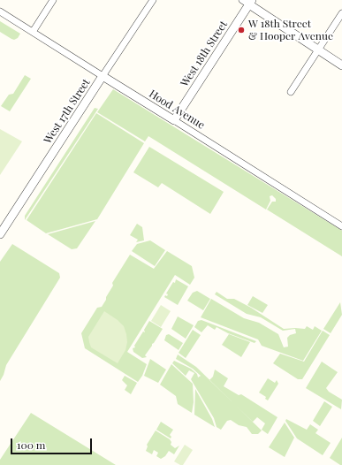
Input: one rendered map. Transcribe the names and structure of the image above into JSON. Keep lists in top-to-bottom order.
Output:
{
  "streets": {
    "street": ["West 18th Street", "Hood Avenue", "West 17th Street"]
  },
  "crossings": [
    ["West 18th Street", "Hood Avenue"],
    ["Hood Avenue", "West 17th Street"]
  ],
  "places": ["W 18th Street & Hooper Avenue"],
  "scale_bar": "100 m"
}
